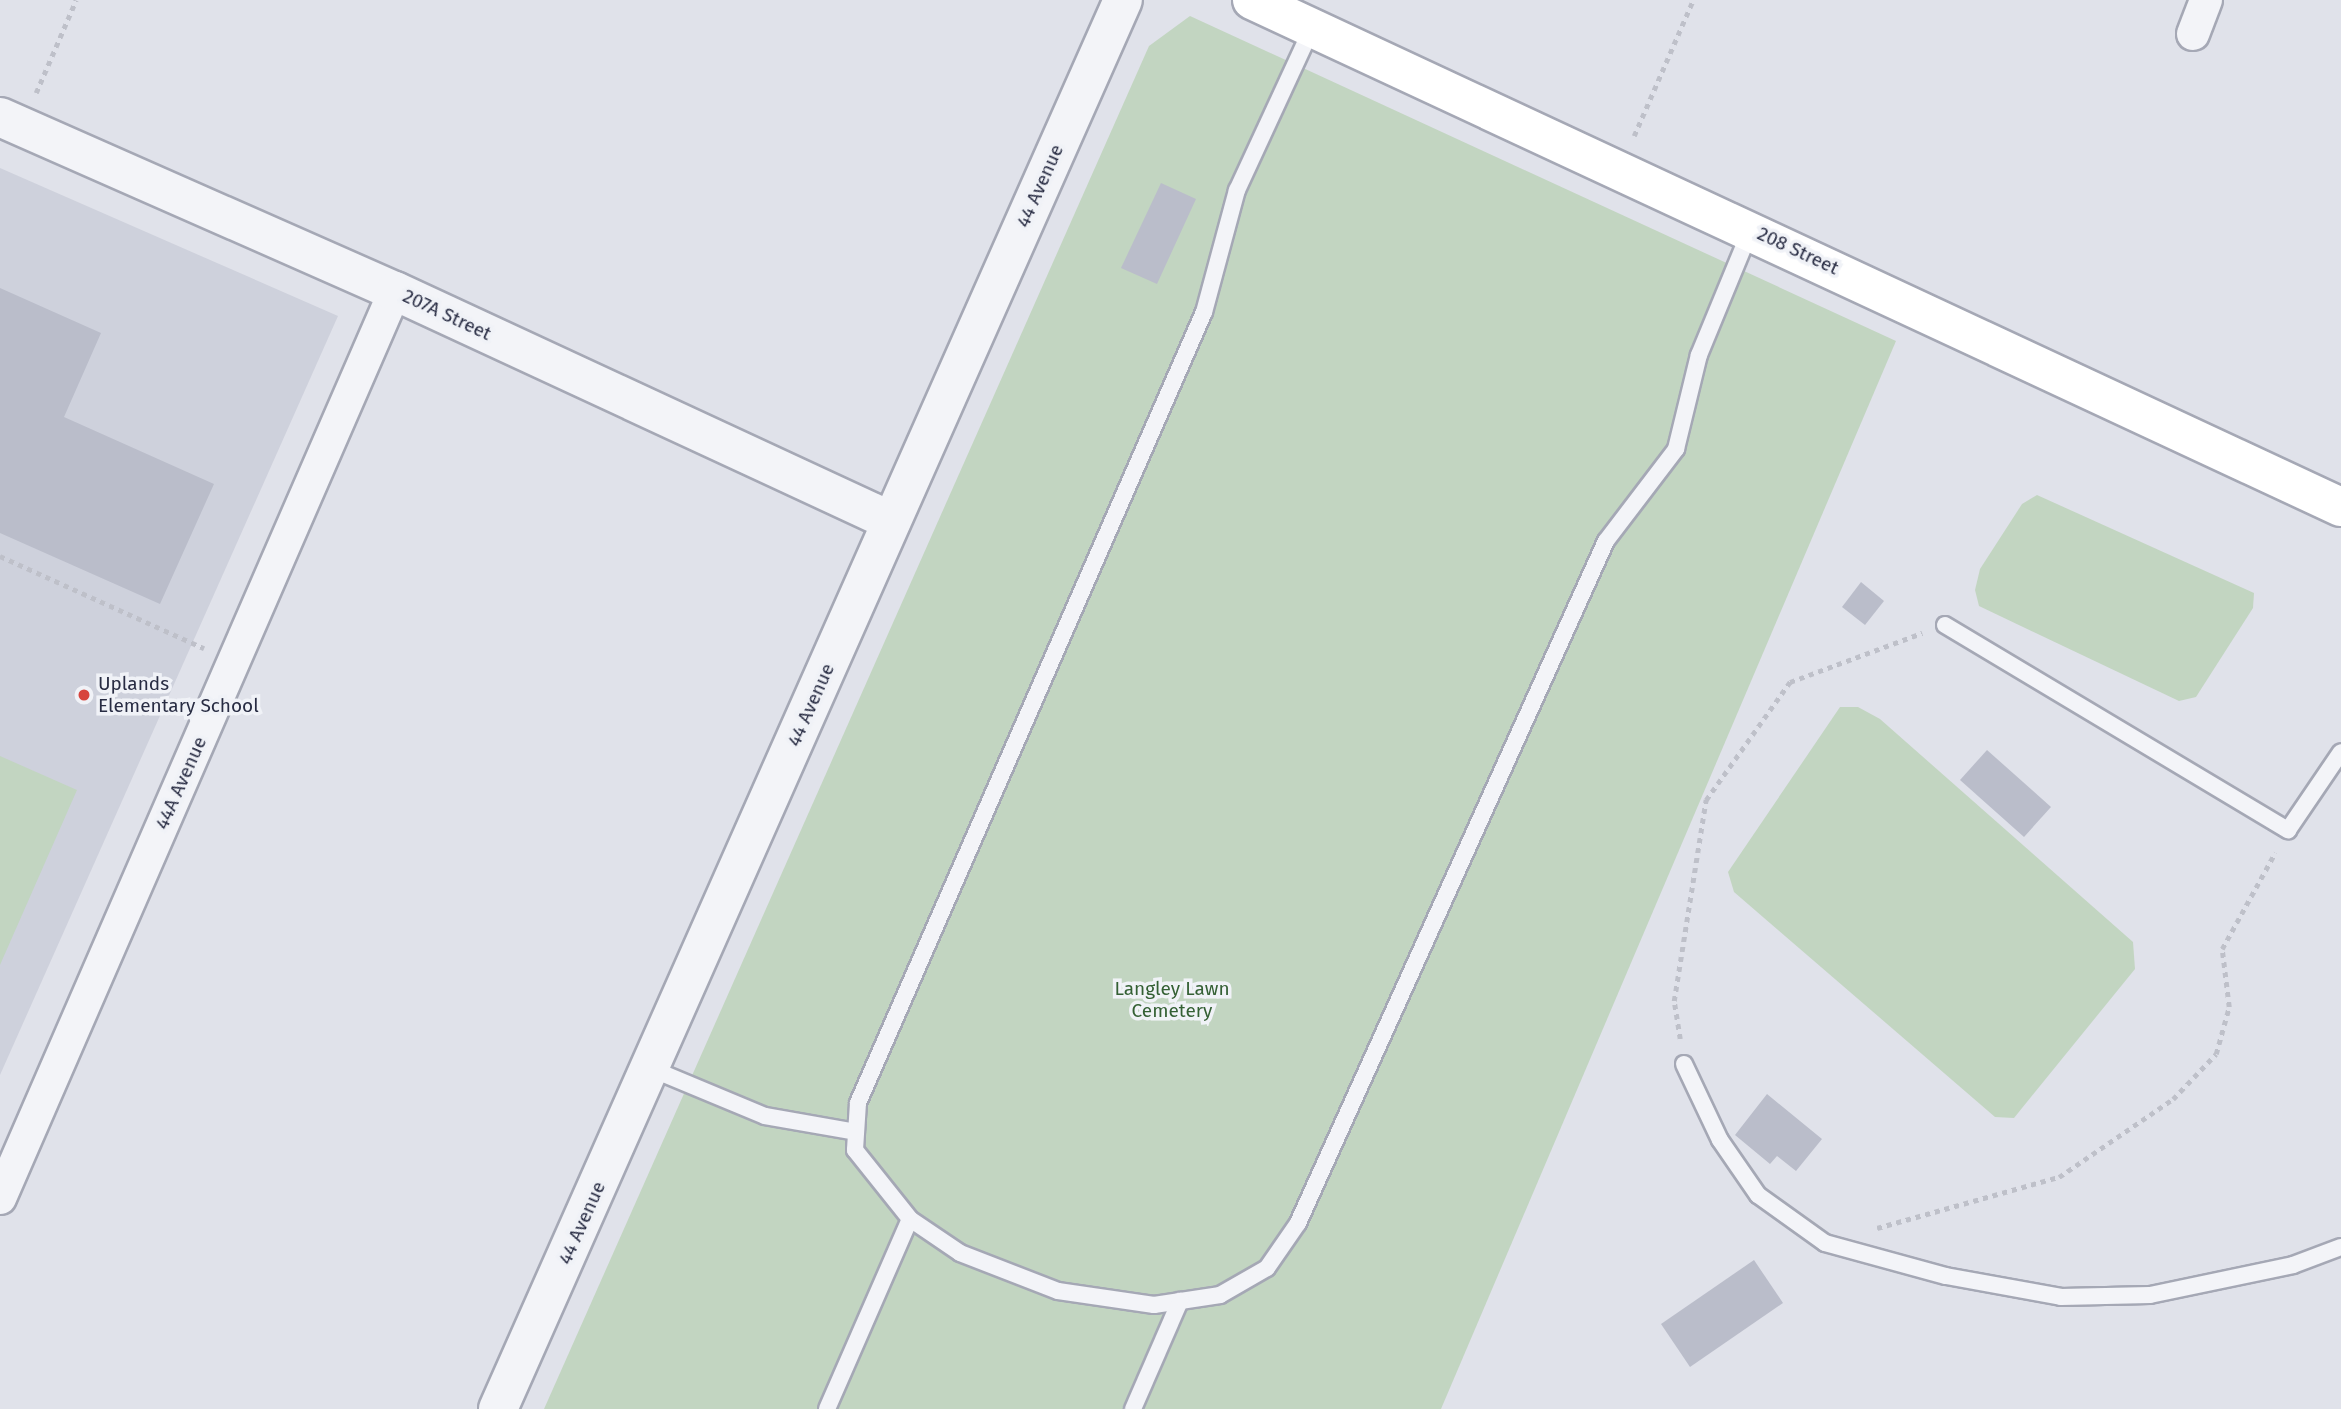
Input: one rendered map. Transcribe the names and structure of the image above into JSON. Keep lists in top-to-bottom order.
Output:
{
  "streets": {
    "main road": ["208 Street"],
    "street": ["44 Avenue", "207A Street", "44A Avenue"]
  },
  "crossings": [
    ["44 Avenue", "207A Street"],
    ["207A Street", "44A Avenue"]
  ],
  "parks": ["Langley Lawn Cemetery"],
  "places": ["Uplands Elementary School"]
}
